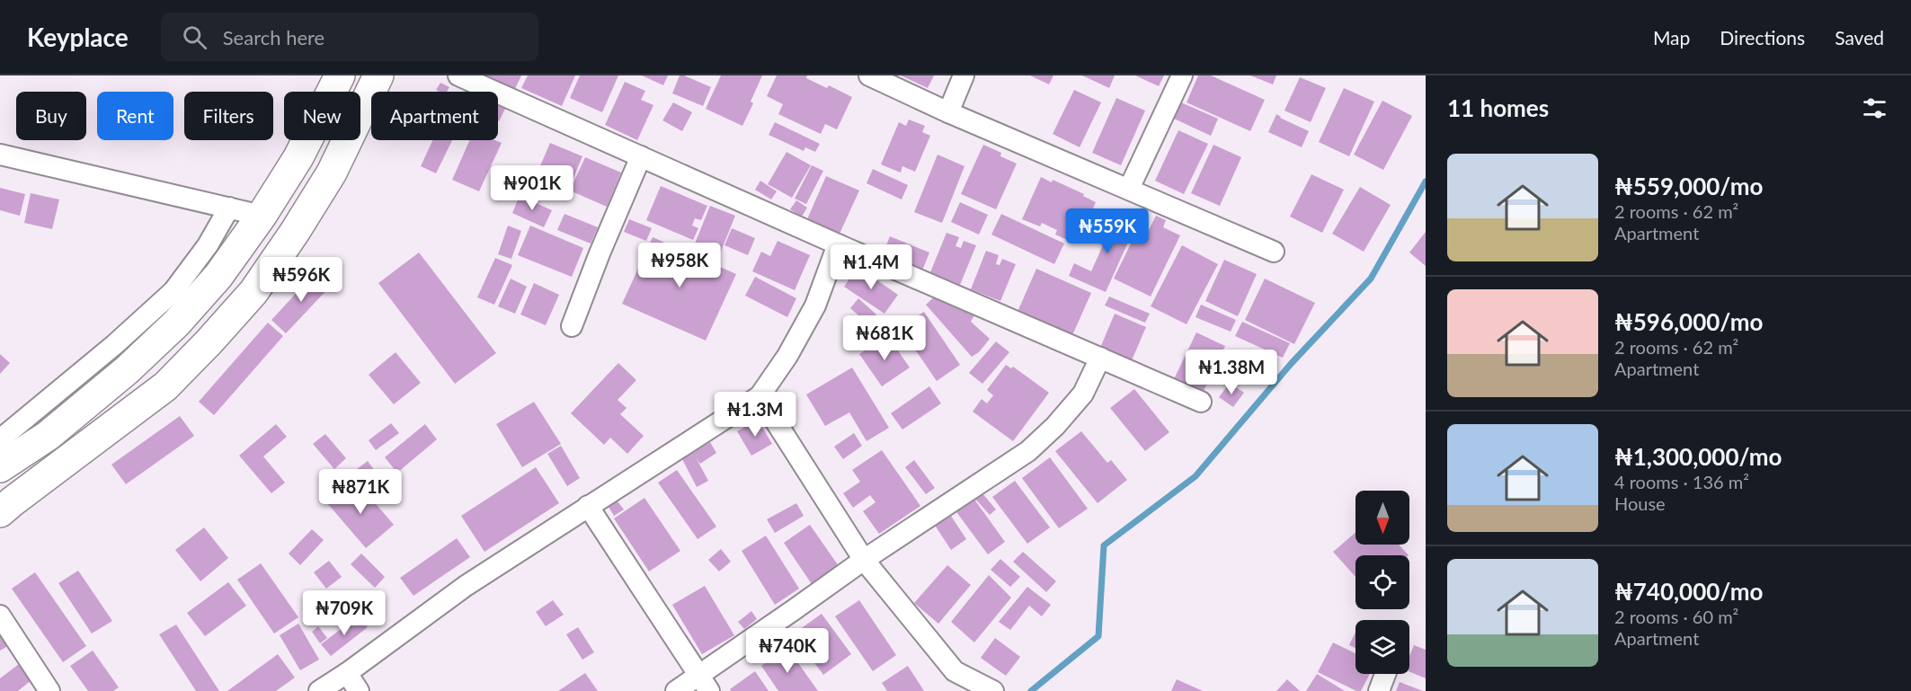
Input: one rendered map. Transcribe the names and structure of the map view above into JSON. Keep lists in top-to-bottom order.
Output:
{
  "north": "bottom",
  "page": {
    "header": "Keyplace",
    "search": "Search here",
    "nav": ["Map", "Directions", "Saved"],
    "heading": "11 homes",
    "chip": [
      "Buy",
      "Rent",
      "Filters",
      "New",
      "Apartment"
    ],
    "list": [
      {
        "name": "₦559,000/mo",
        "note": "2 rooms · 62 m² · Apartment"
      },
      {
        "name": "₦596,000/mo",
        "note": "2 rooms · 62 m² · Apartment"
      },
      {
        "name": "₦1,300,000/mo",
        "note": "4 rooms · 136 m² · House"
      },
      {
        "name": "₦740,000/mo",
        "note": "2 rooms · 60 m² · Apartment"
      }
    ],
    "price": [
      "₦901K",
      "₦559K",
      "₦958K",
      "₦1.4M",
      "₦596K",
      "₦681K",
      "₦1.38M",
      "₦1.3M",
      "₦871K",
      "₦709K",
      "₦740K"
    ]
  }
}
